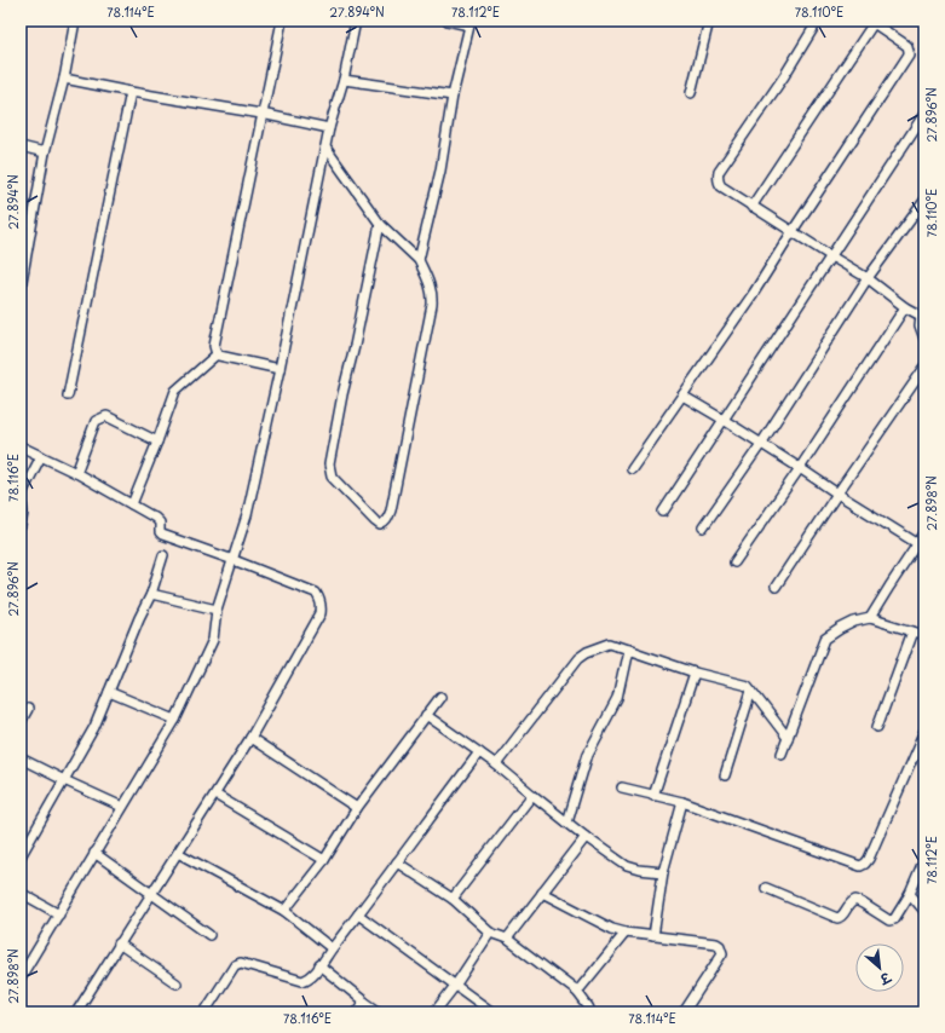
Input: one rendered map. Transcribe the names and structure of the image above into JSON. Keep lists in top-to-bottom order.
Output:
{
  "north": "bottom right",
  "coordinates": [
    "78.114°E",
    "27.894°N",
    "78.112°E",
    "78.110°E",
    "27.896°N",
    "78.116°E",
    "27.898°N"
  ]
}
